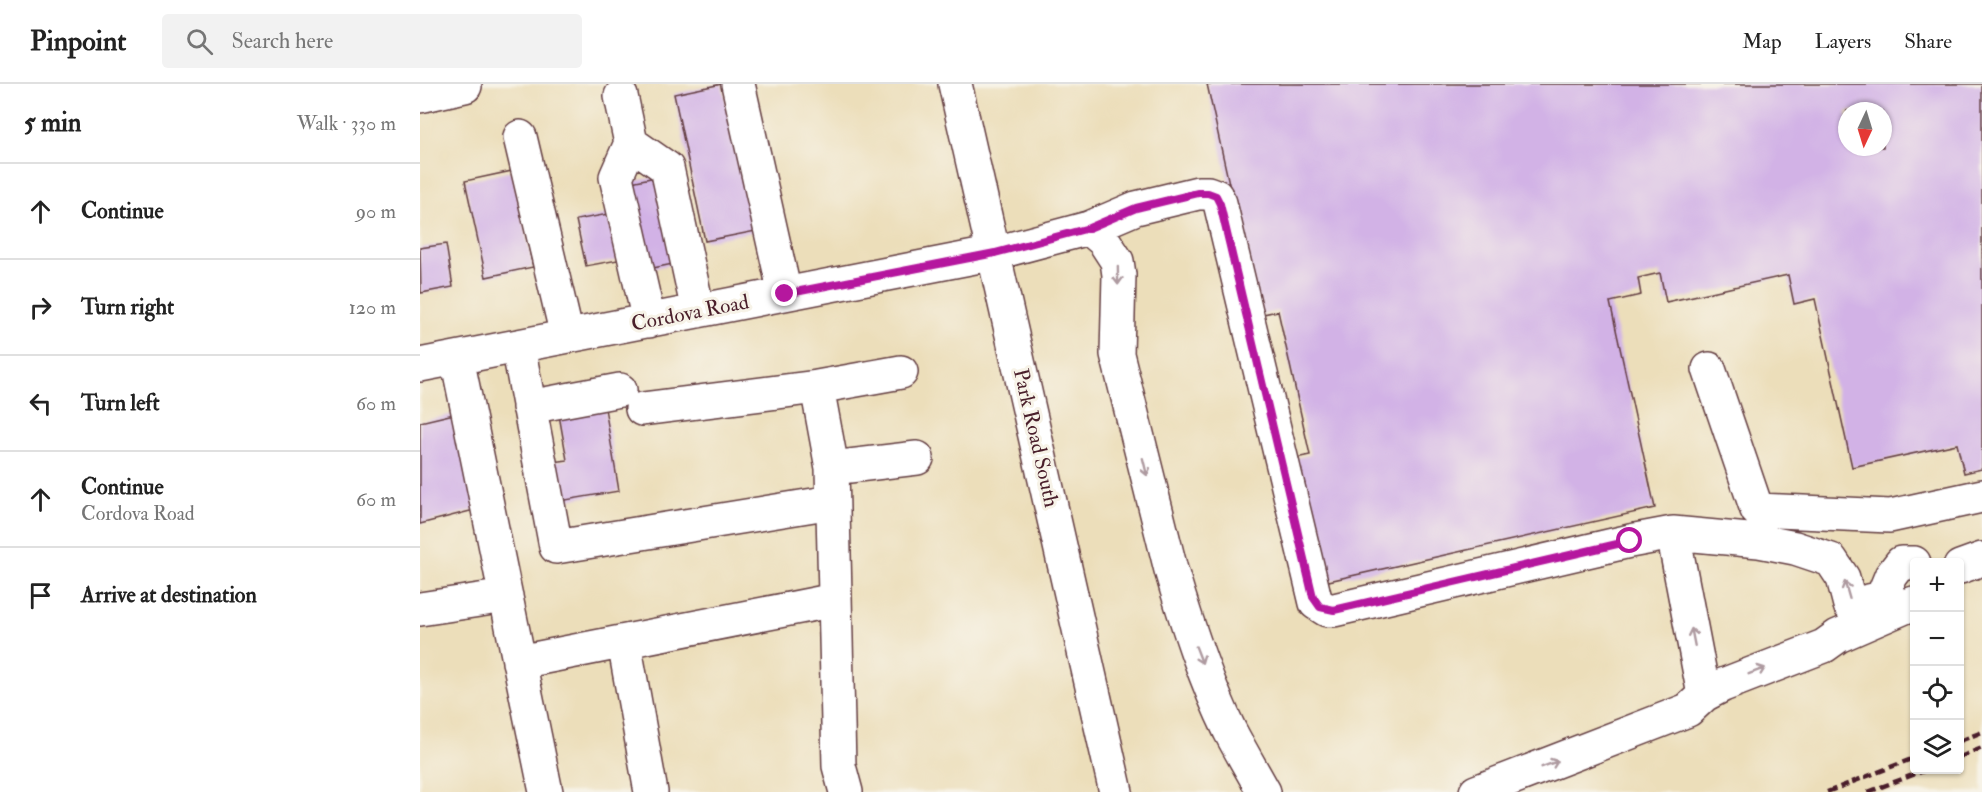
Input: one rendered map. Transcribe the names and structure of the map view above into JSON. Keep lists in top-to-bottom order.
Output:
{
  "streets": {
    "main road": ["Cordova Road", "Park Road South"]
  },
  "crossings": [
    ["Cordova Road", "Park Road South"]
  ],
  "north": "bottom",
  "page": {
    "header": "Pinpoint",
    "search": "Search here",
    "nav": ["Map", "Layers", "Share"],
    "heading": ["5 min", "Walk · 330 m"],
    "list": [
      ["Continue", "90 m"],
      ["Turn right", "120 m"],
      ["Turn left", "60 m"],
      ["Continue", "Cordova Road", "60 m"],
      "Arrive at destination"
    ],
    "map_buttons": ["+", "−"]
  }
}
